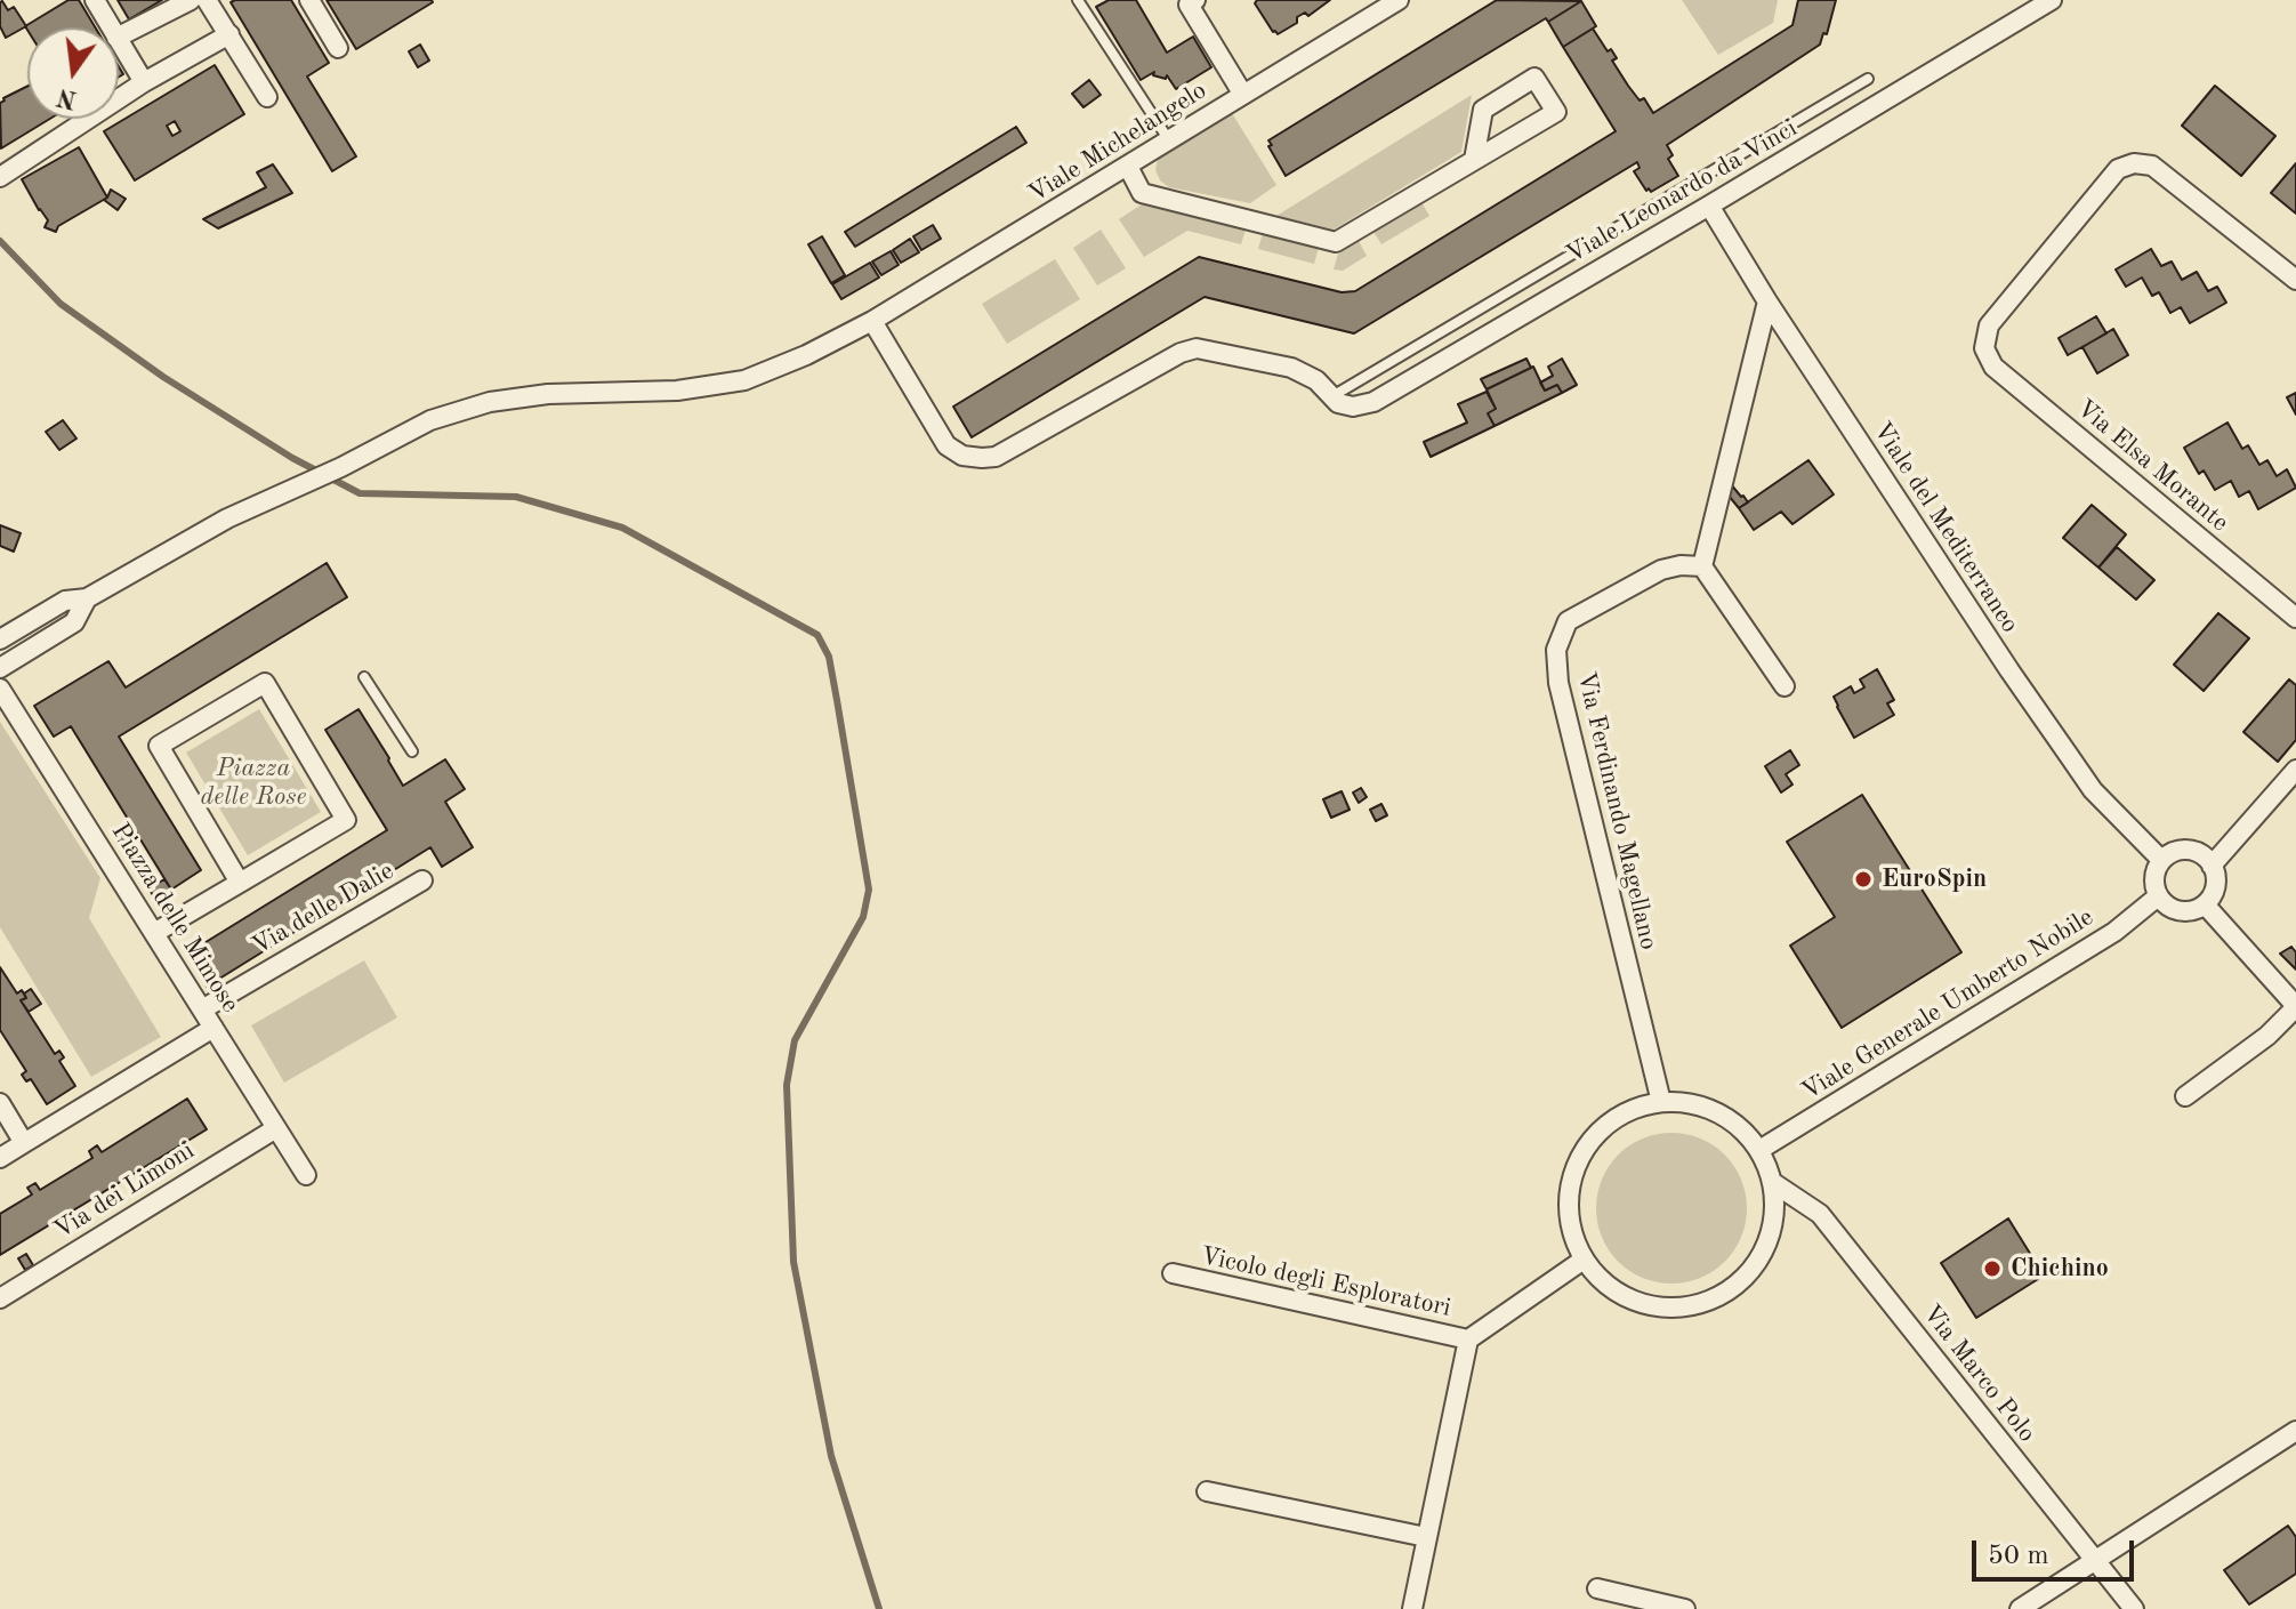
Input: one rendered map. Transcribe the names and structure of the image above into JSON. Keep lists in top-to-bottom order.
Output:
{
  "streets": {
    "street": [
      "Viale Michelangelo",
      "Viale Leonardo da Vinci",
      "Via Elsa Morante",
      "Viale del Mediterraneo",
      "Via Ferdinando Magellano",
      "Via delle Dalie",
      "Piazza delle Mimose",
      "Viale Generale Umberto Nobile",
      "Via dei Limoni",
      "Vicolo degli Esploratori",
      "Via Marco Polo"
    ]
  },
  "crossings": [
    ["Viale Michelangelo", "Viale Leonardo da Vinci"],
    ["Viale Leonardo da Vinci", "Viale del Mediterraneo"],
    ["Viale del Mediterraneo", "Viale Generale Umberto Nobile"],
    ["Via Ferdinando Magellano", "Viale Generale Umberto Nobile"],
    ["Via Ferdinando Magellano", "Via Marco Polo"],
    ["Via delle Dalie", "Piazza delle Mimose"],
    ["Piazza delle Mimose", "Via dei Limoni"],
    ["Viale Generale Umberto Nobile", "Via Marco Polo"]
  ],
  "parks": ["Piazza delle Rose"],
  "places": ["EuroSpin", "Chichino"],
  "scale_bar": "50 m",
  "north": "bottom"
}
